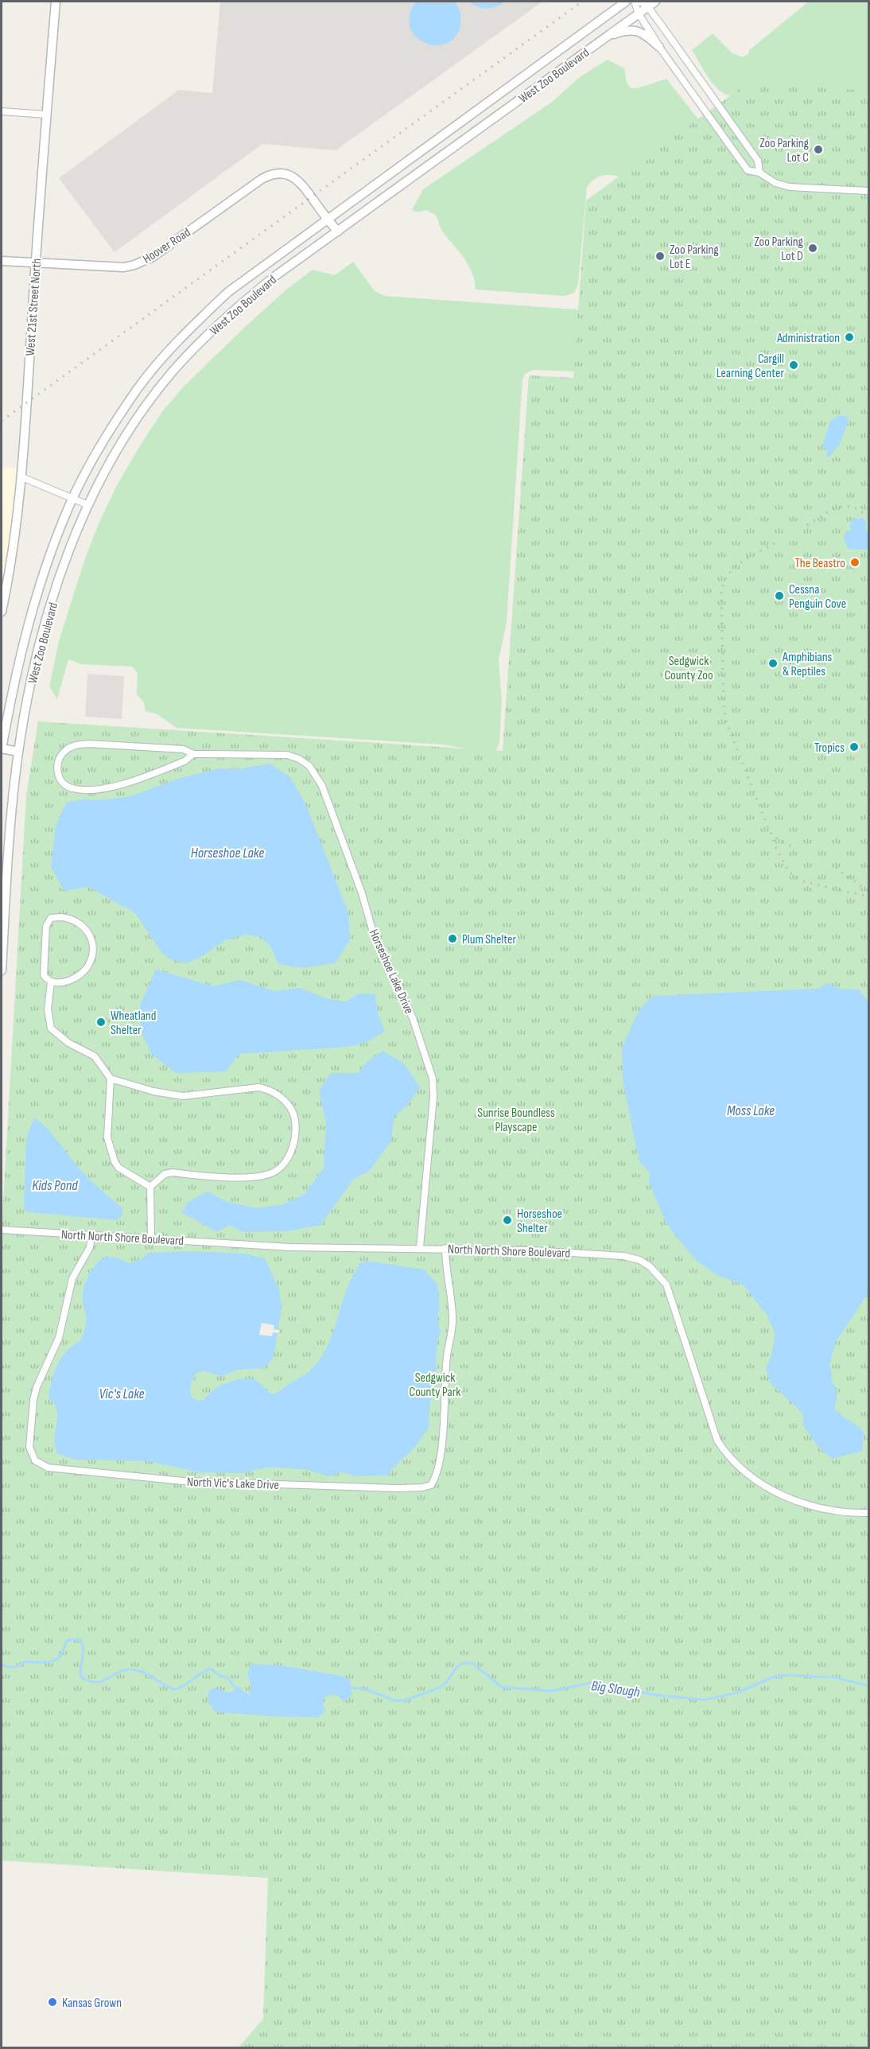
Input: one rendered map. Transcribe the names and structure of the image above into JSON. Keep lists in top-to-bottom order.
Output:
{
  "streets": {
    "main road": ["West Zoo Boulevard", "Hoover Road", "West 21st Street North"],
    "street": ["Horseshoe Lake Drive", "North North Shore Boulevard", "North Vic's Lake Drive"]
  },
  "crossings": [
    ["West Zoo Boulevard", "Hoover Road"],
    ["Hoover Road", "West 21st Street North"],
    ["Horseshoe Lake Drive", "North North Shore Boulevard"],
    ["North North Shore Boulevard", "North Vic's Lake Drive"]
  ],
  "water": [
    "Horseshoe Lake",
    "Moss Lake",
    "Kids Pond",
    "Vic's Lake",
    "Big Slough"
  ],
  "parks": ["Sedgwick County Zoo", "Sunrise Boundless Playscape", "Sedgwick County Park"],
  "places": [
    "Zoo Parking Lot C",
    "Zoo Parking Lot D",
    "Zoo Parking Lot E",
    "Administration",
    "Cargill Learning Center",
    "The Beastro",
    "Cessna Penguin Cove",
    "Amphibians & Reptiles",
    "Tropics",
    "Plum Shelter",
    "Wheatland Shelter",
    "Horseshoe Shelter",
    "Kansas Grown"
  ]
}
